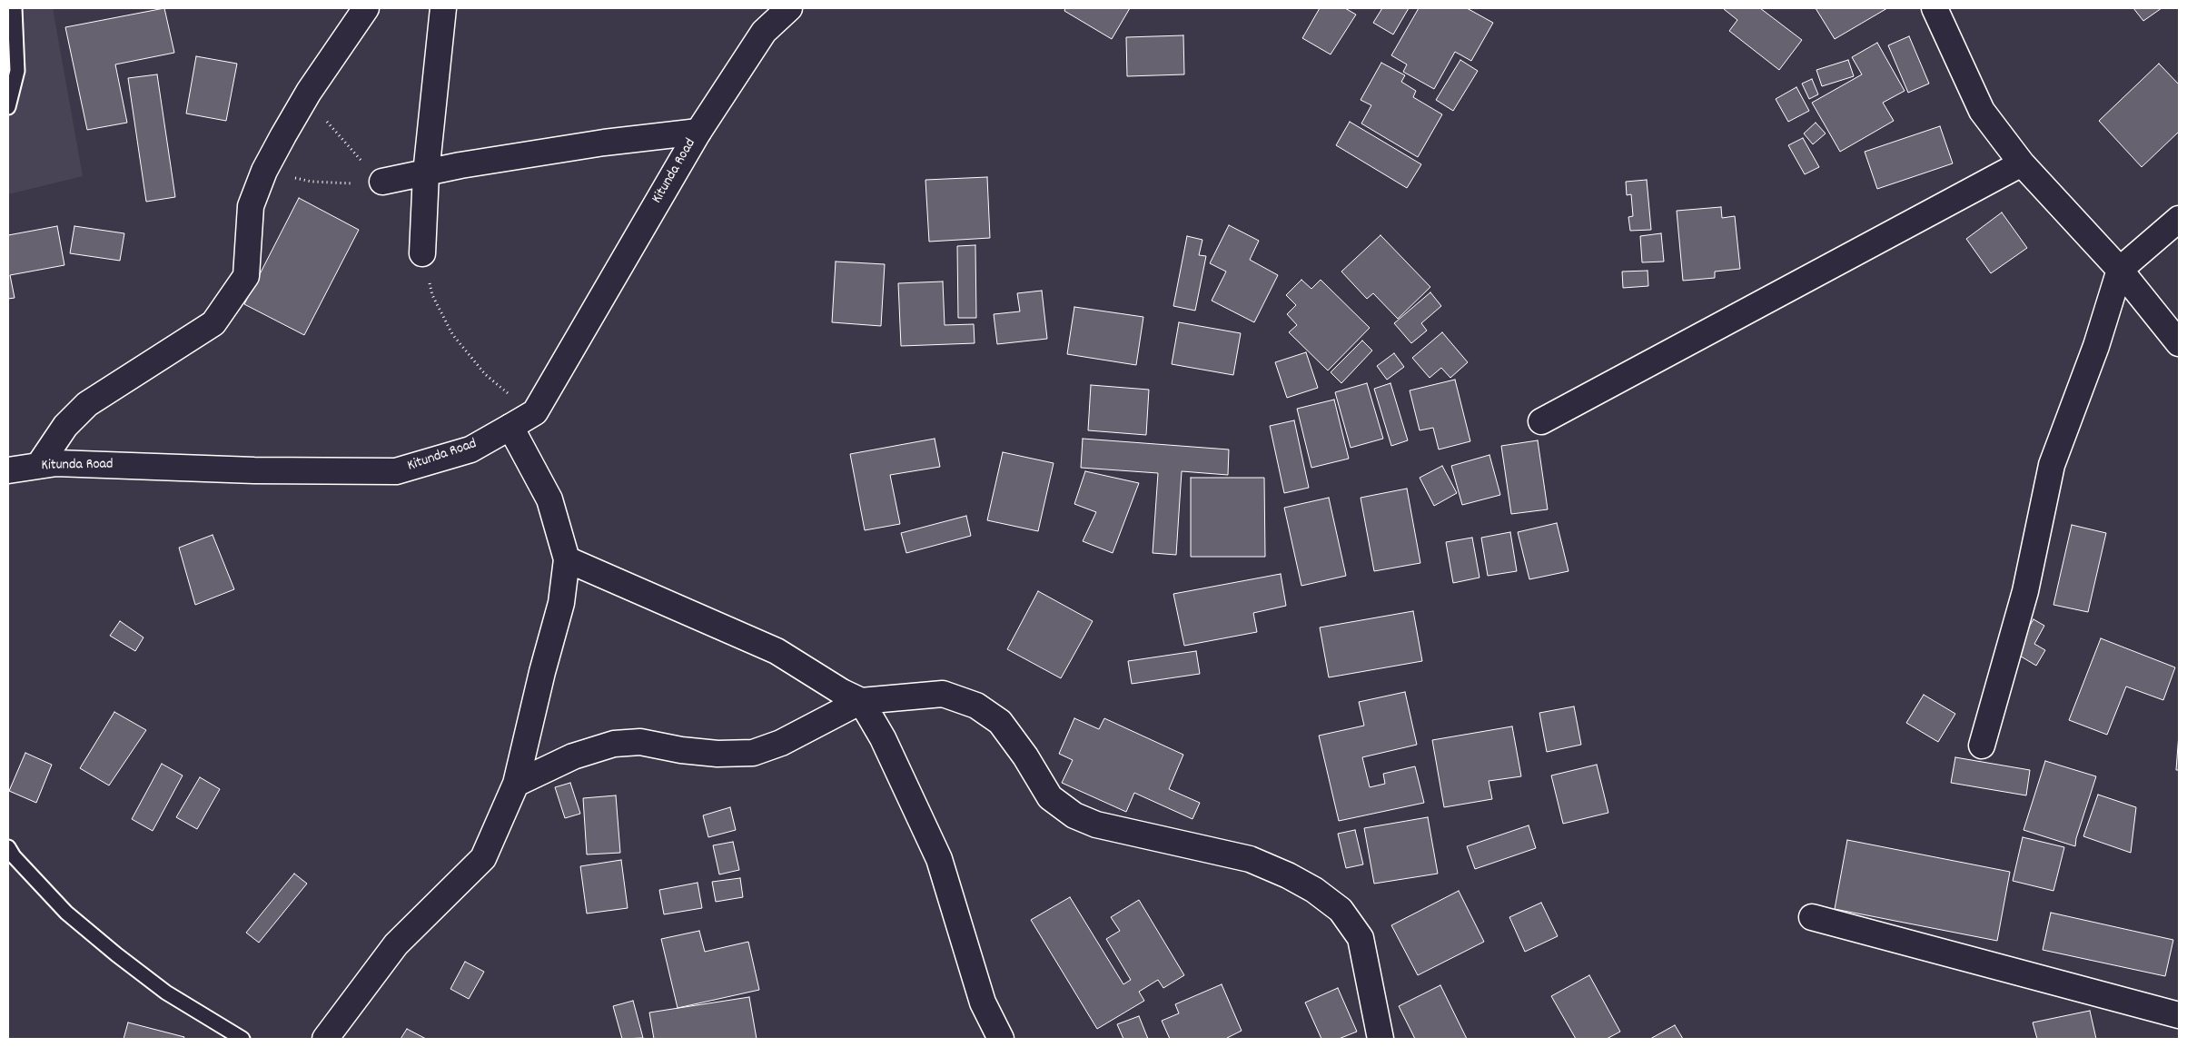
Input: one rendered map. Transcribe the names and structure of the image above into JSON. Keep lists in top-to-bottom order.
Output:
{
  "streets": {
    "street": ["Kitunda Road"]
  }
}
